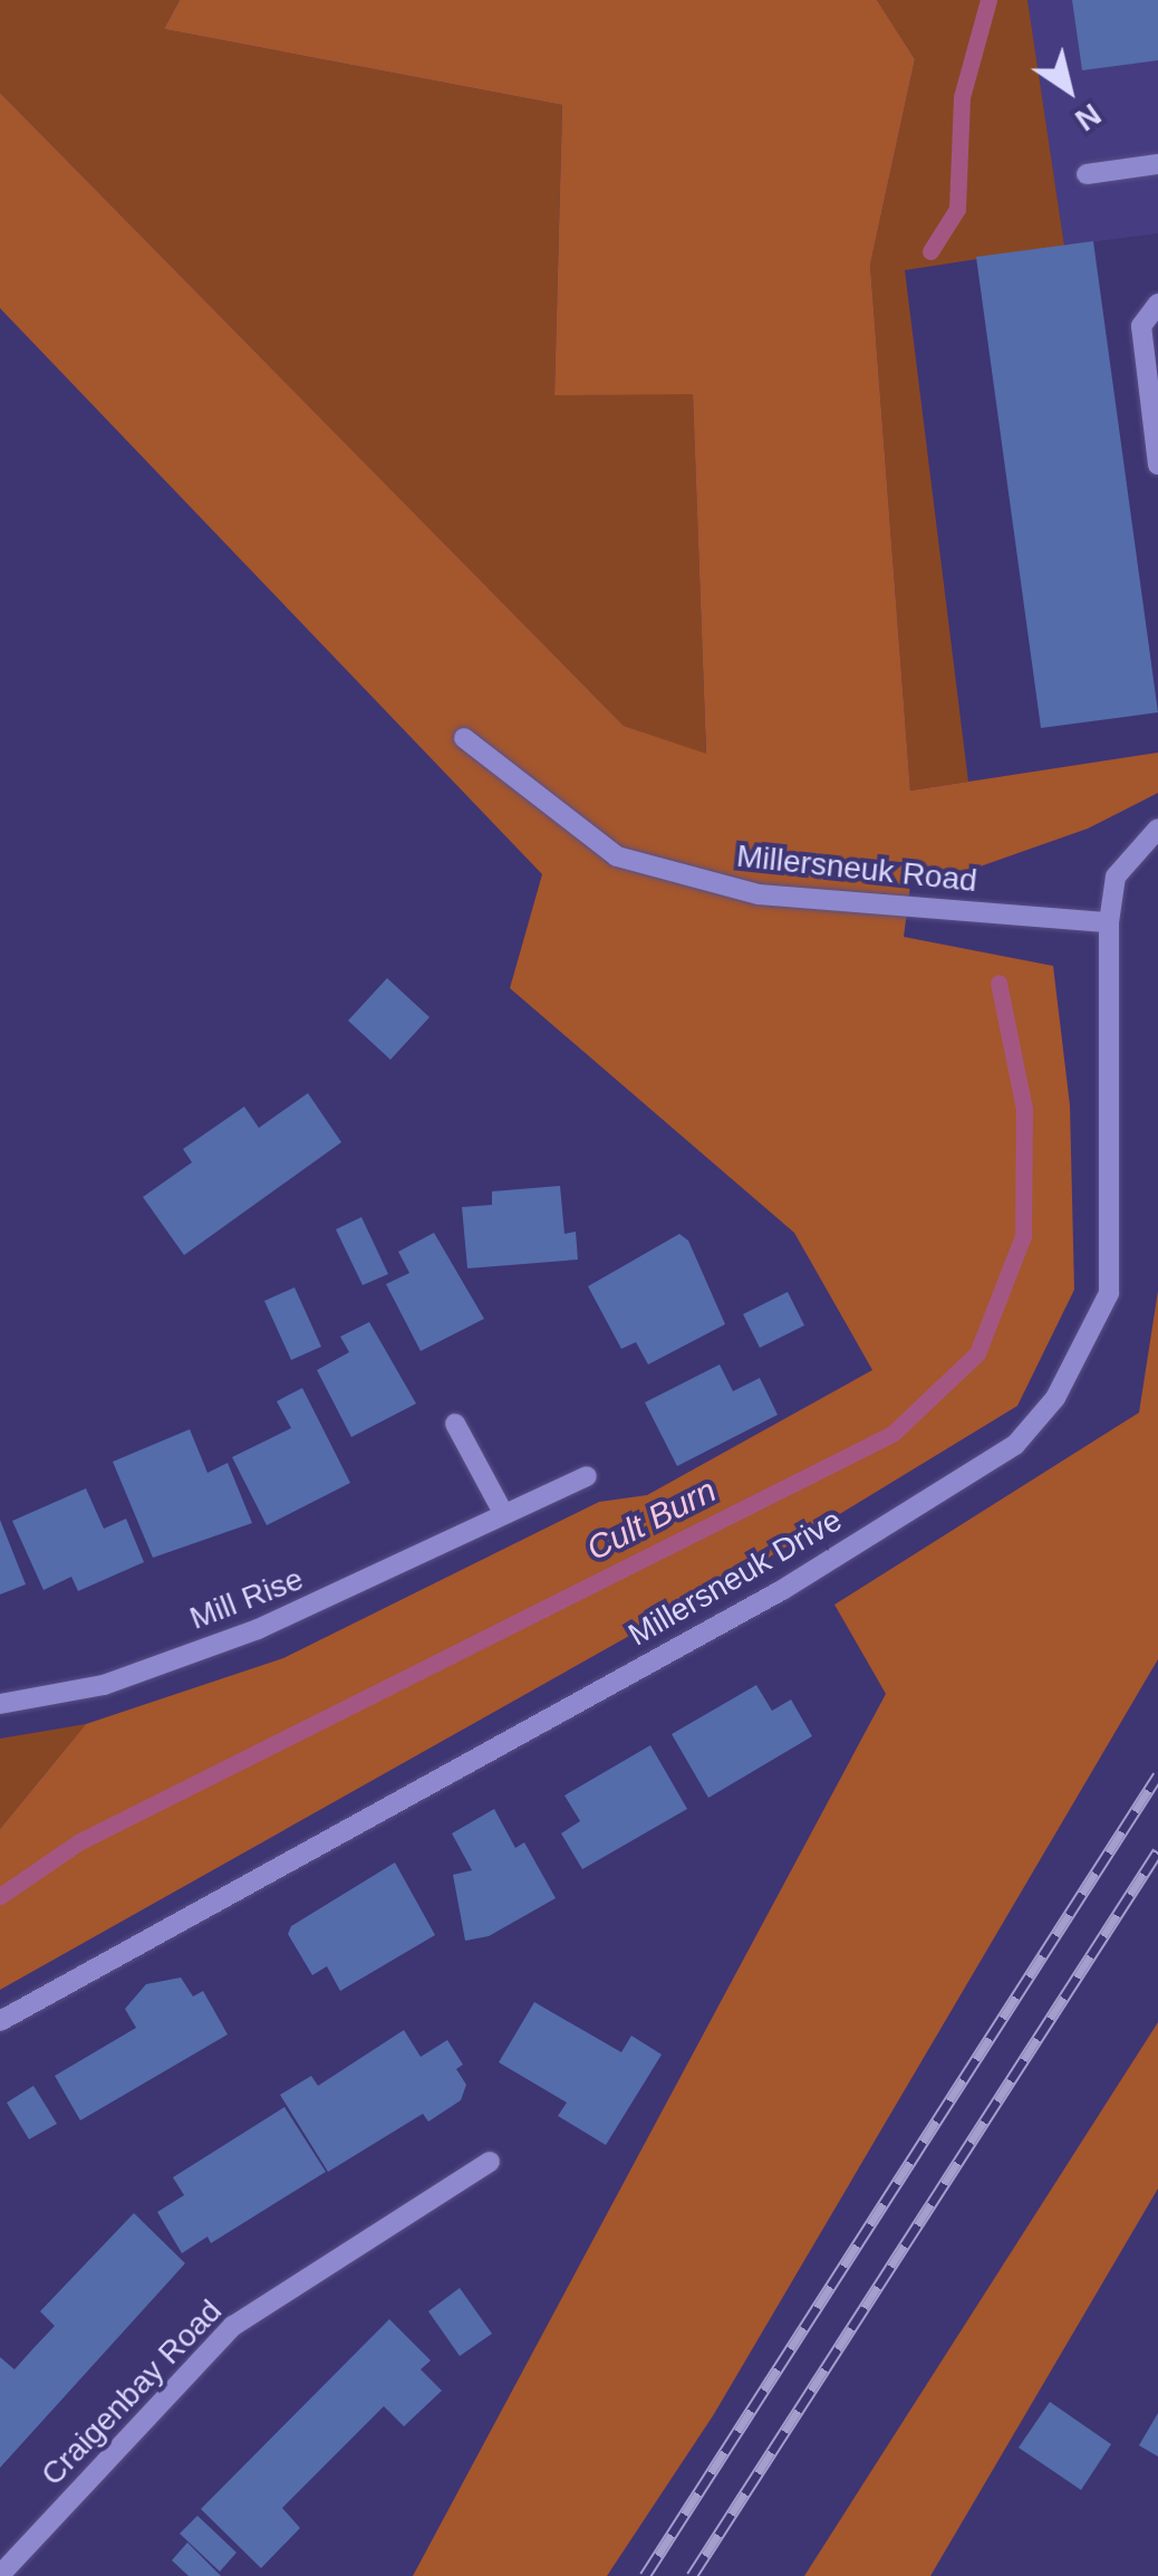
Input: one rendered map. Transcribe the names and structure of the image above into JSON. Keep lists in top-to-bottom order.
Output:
{
  "streets": {
    "street": [
      "Millersneuk Road",
      "Millersneuk Drive",
      "Mill Rise",
      "Craigenbay Road"
    ]
  },
  "crossings": [
    ["Millersneuk Road", "Millersneuk Drive"]
  ],
  "water": ["Cult Burn"],
  "north": "bottom right"
}
